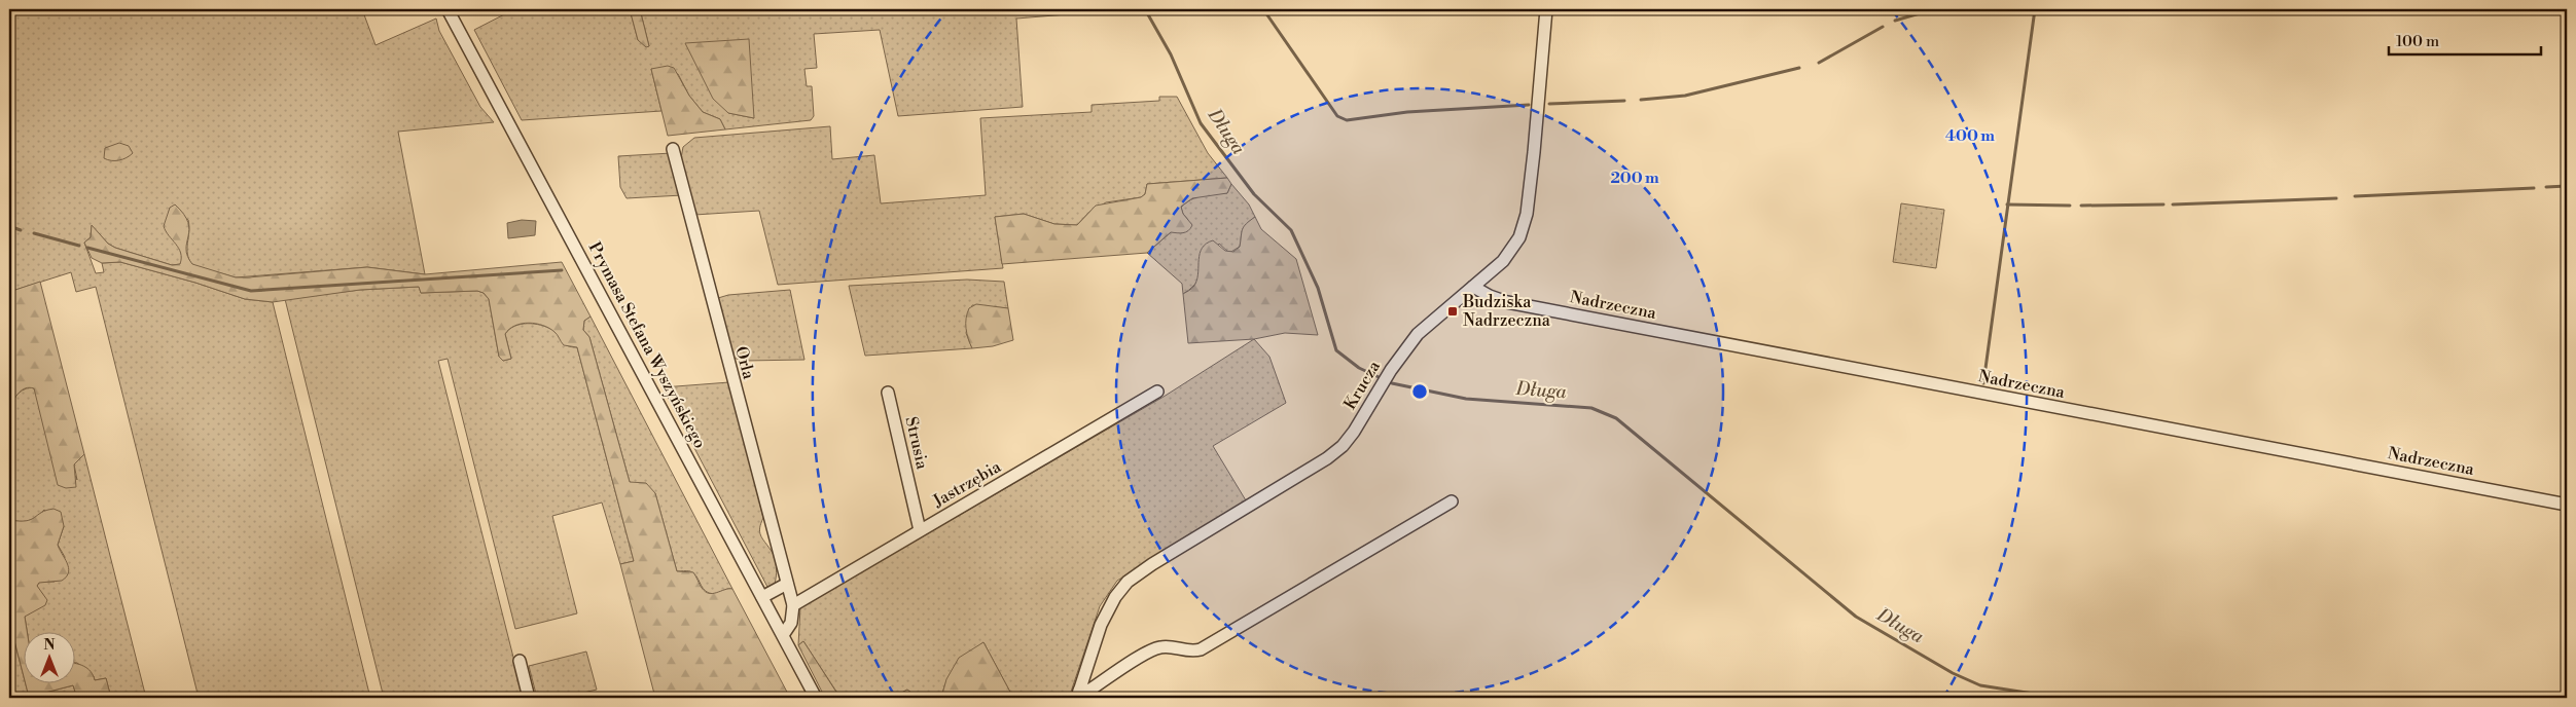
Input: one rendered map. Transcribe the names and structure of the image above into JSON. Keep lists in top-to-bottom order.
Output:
{
  "streets": {
    "street": [
      "Nadrzeczna",
      "Prymasa Stefana Wyszyńskiego",
      "Orla",
      "Krucza",
      "Strusia",
      "Jastrzębia"
    ]
  },
  "crossings": [
    ["Nadrzeczna", "Krucza"],
    ["Orla", "Jastrzębia"],
    ["Strusia", "Jastrzębia"]
  ],
  "water": ["Długa"],
  "places": {
    "transit": ["Budziska Nadrzeczna"]
  },
  "scale_bar": "100 m",
  "north": "top",
  "rings": ["400 m", "200 m"]
}
